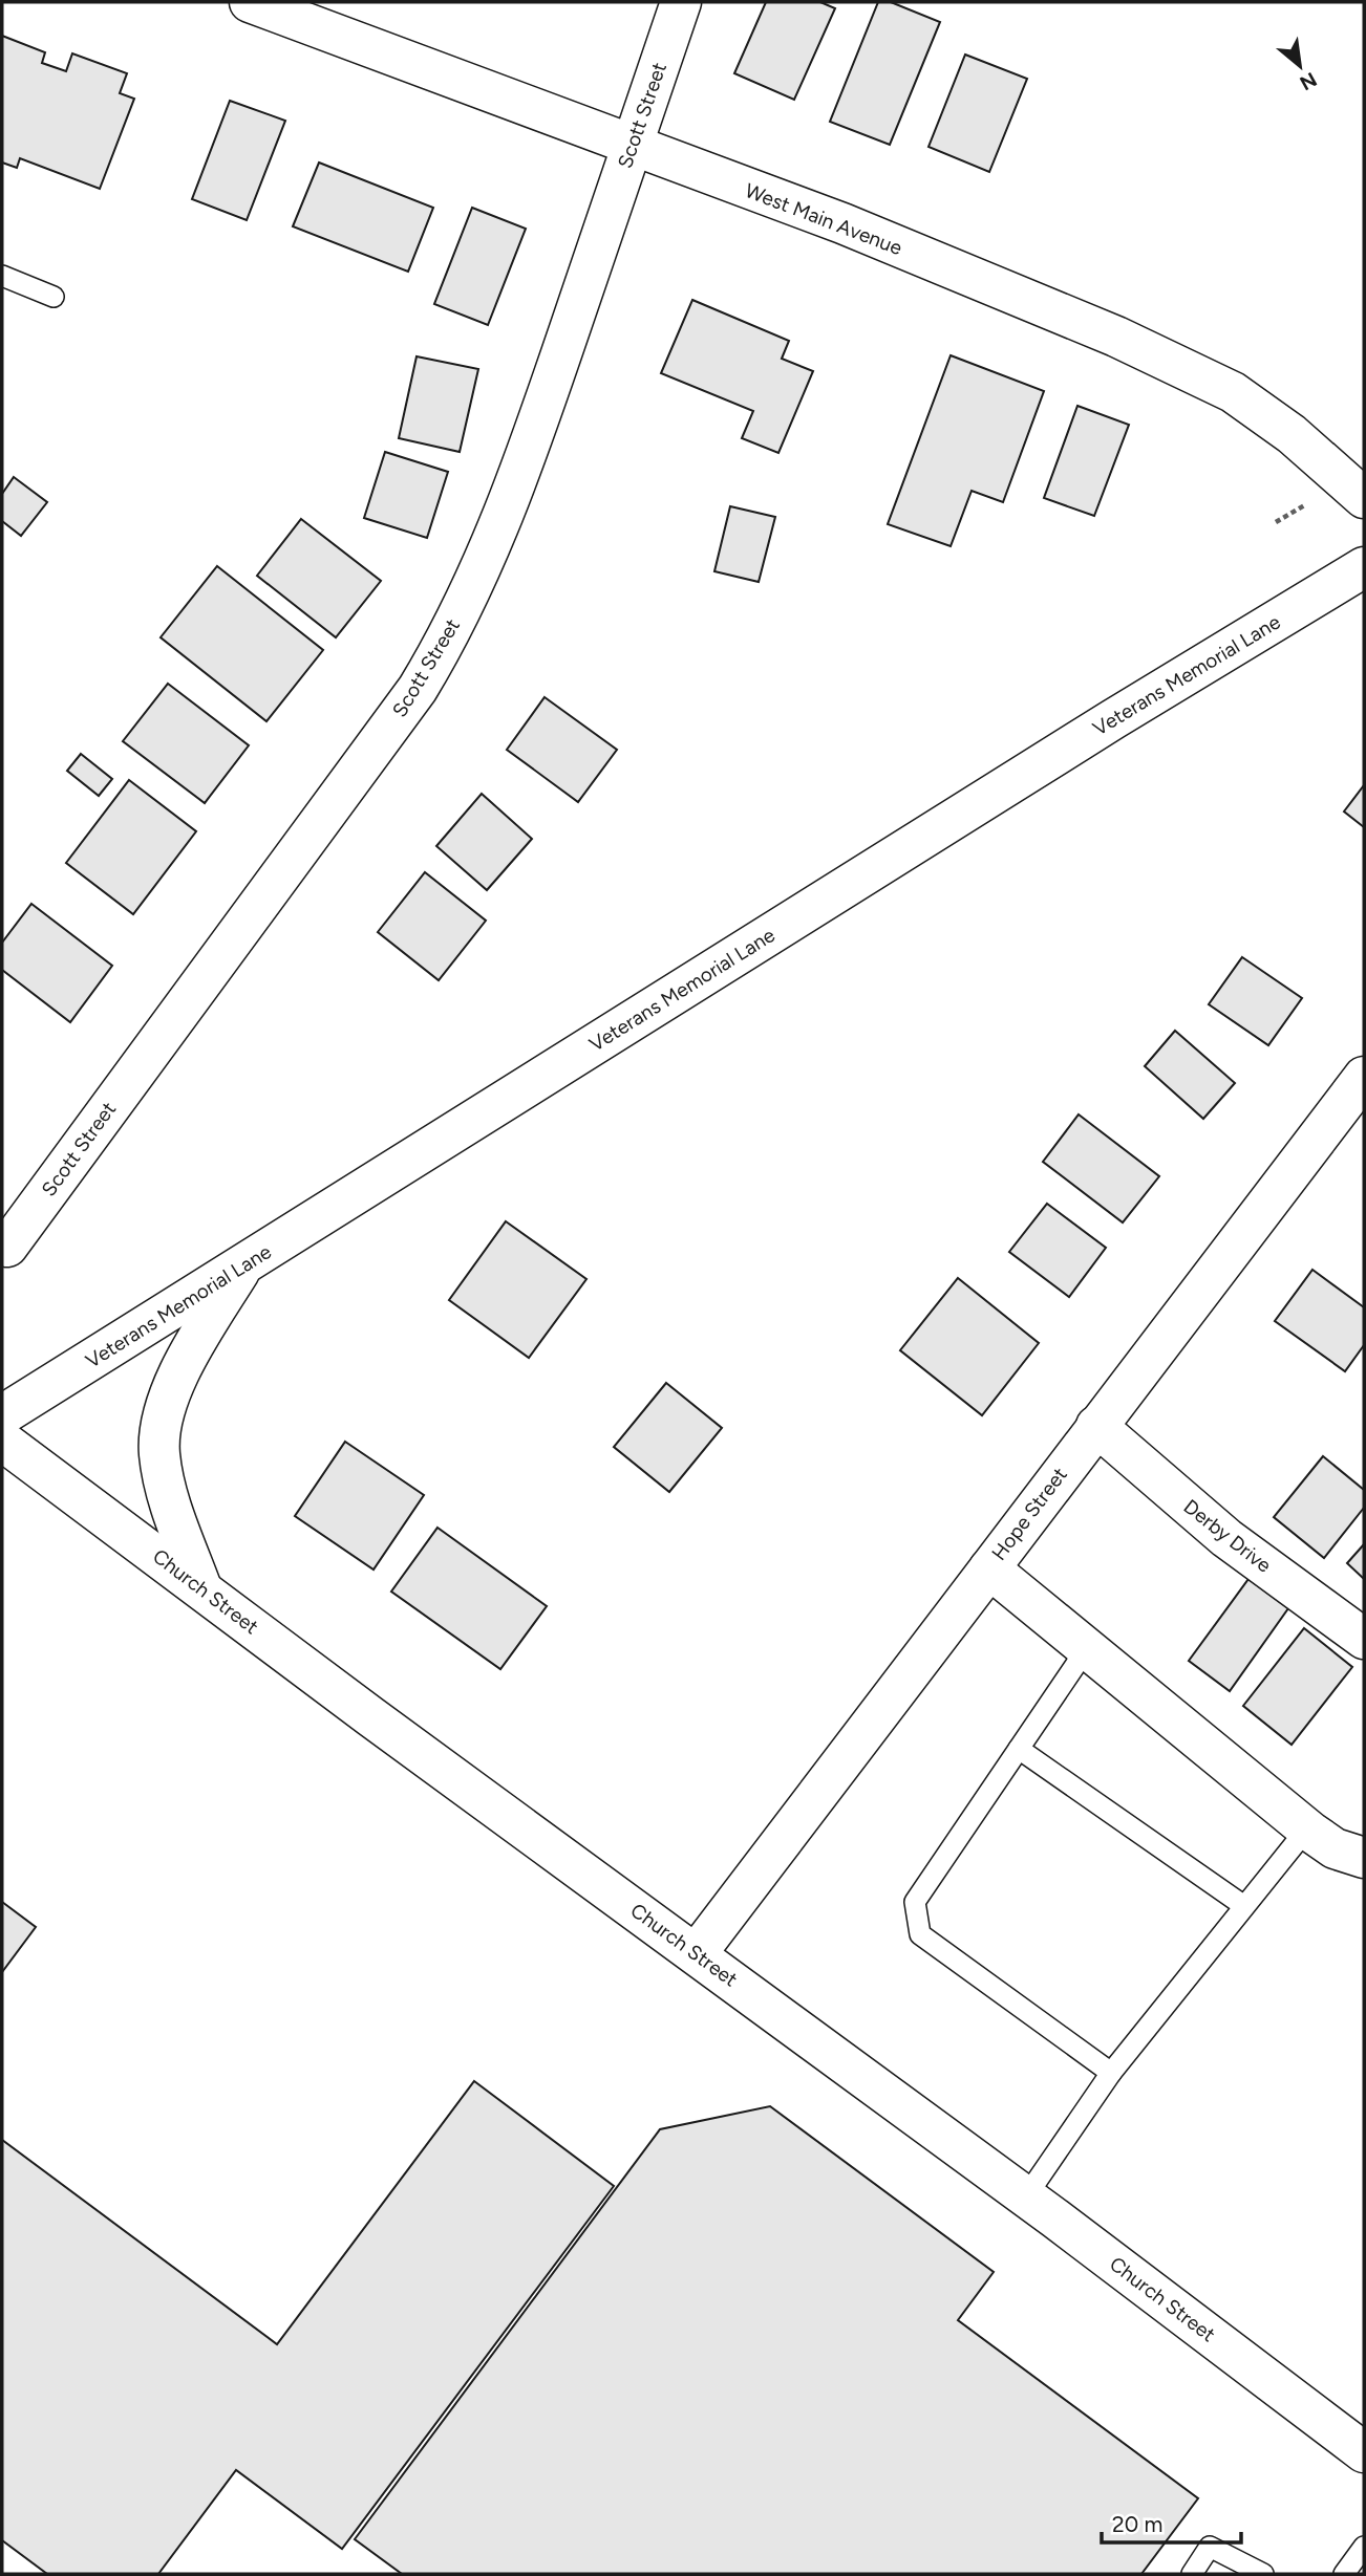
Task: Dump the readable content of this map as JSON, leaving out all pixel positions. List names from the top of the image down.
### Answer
{
  "streets": {
    "street": [
      "Scott Street",
      "West Main Avenue",
      "Veterans Memorial Lane",
      "Hope Street",
      "Derby Drive",
      "Church Street"
    ]
  },
  "crossings": [
    ["Scott Street", "West Main Avenue"],
    ["Hope Street", "Derby Drive"],
    ["Hope Street", "Church Street"]
  ],
  "scale_bar": "20 m",
  "north": "bottom right"
}
